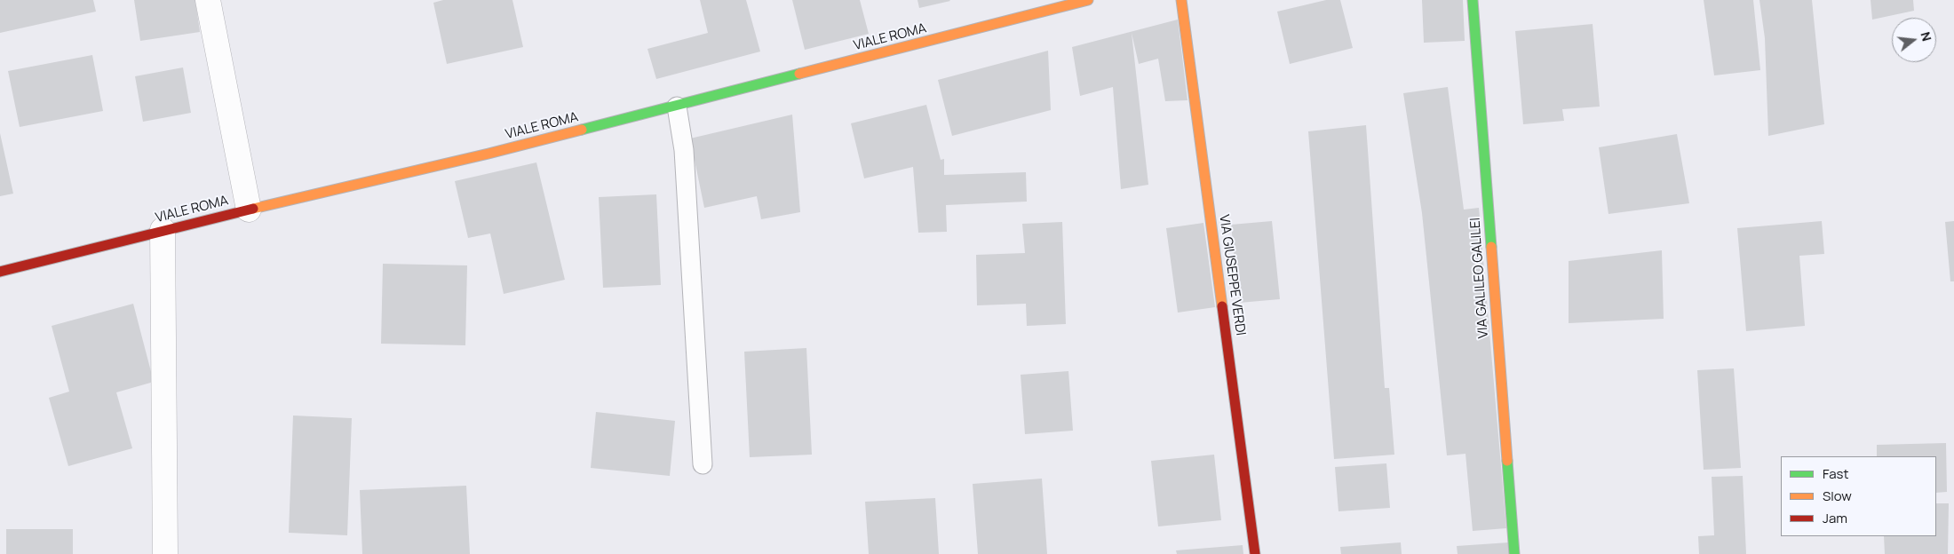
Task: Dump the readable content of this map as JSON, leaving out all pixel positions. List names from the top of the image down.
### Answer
{
  "streets": {
    "street": ["VIALE ROMA", "VIA GIUSEPPE VERDI", "VIA GALILEO GALILEI"]
  },
  "legend": ["Fast", "Slow", "Jam"],
  "north": "right"
}
